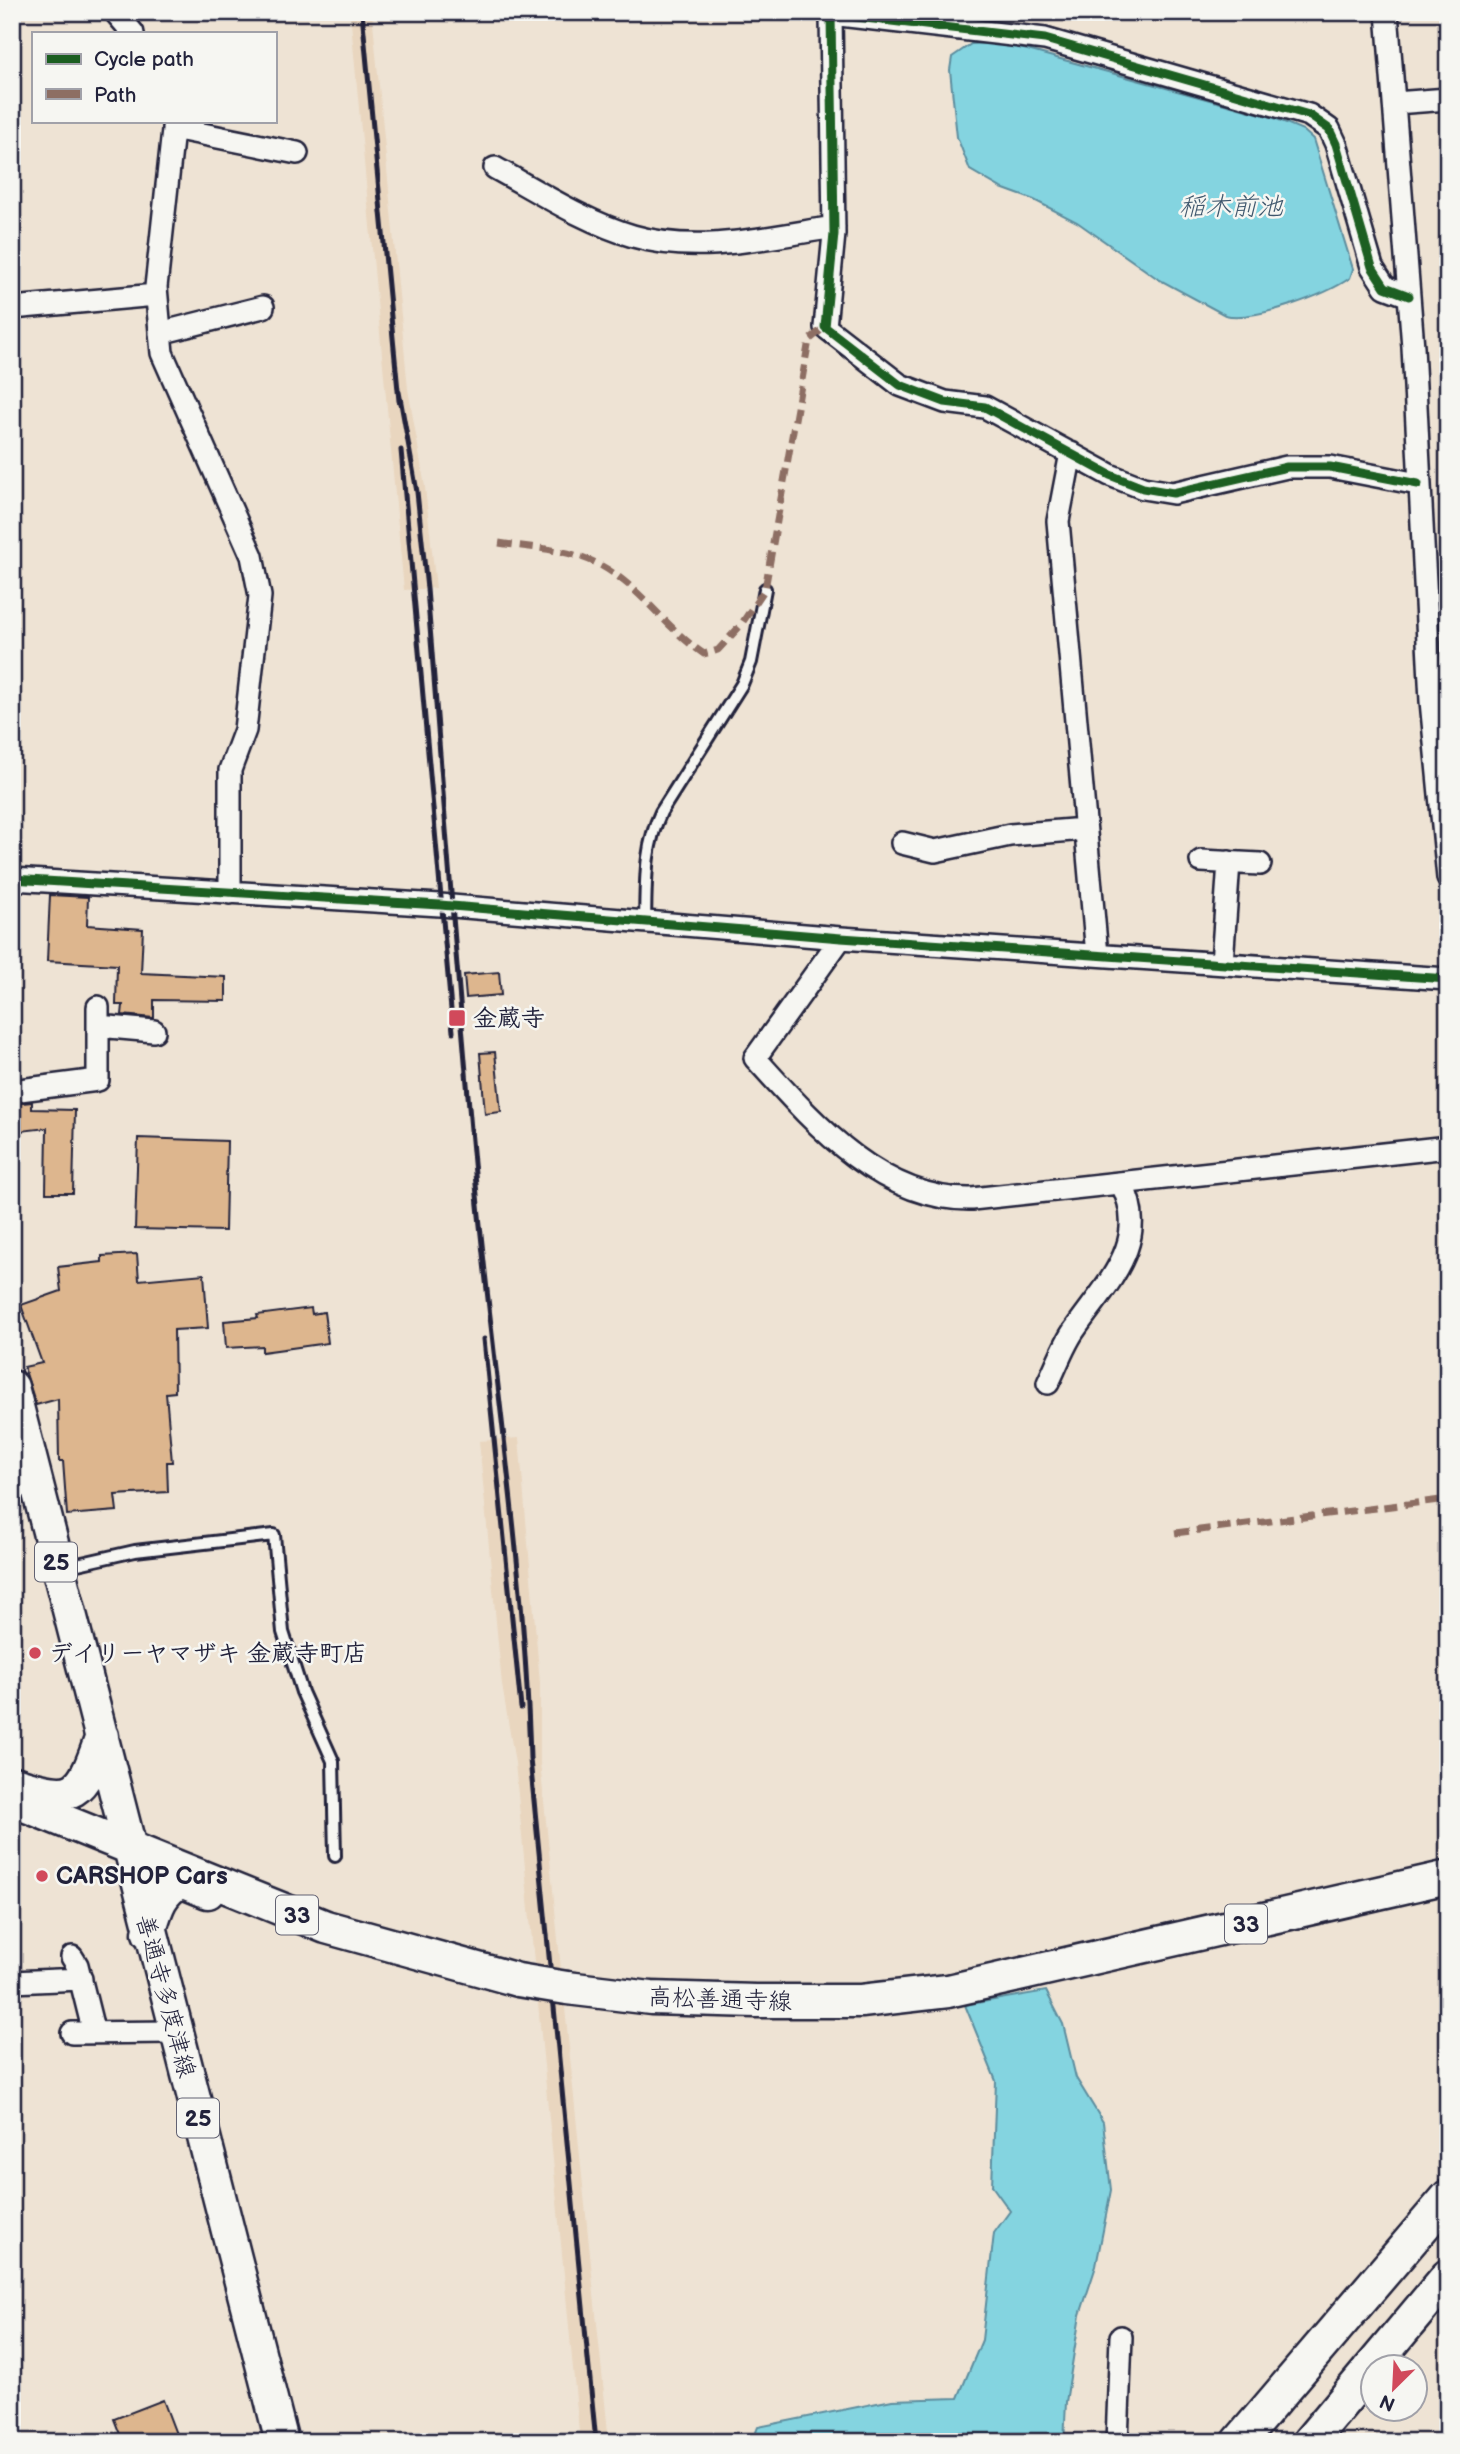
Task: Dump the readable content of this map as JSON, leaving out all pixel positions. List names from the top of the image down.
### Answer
{
  "streets": {
    "main road": [
      "25",
      "33",
      "善通寺多度津線",
      "高松善通寺線"
    ]
  },
  "crossings": [
    ["善通寺多度津線", "高松善通寺線"]
  ],
  "water": ["稲木前池"],
  "places": {
    "transit": ["金蔵寺"],
    "other": ["デイリーヤマザキ 金蔵寺町店", "CARSHOP Cars"]
  },
  "legend": ["Cycle path", "Path"],
  "north": "bottom left"
}
